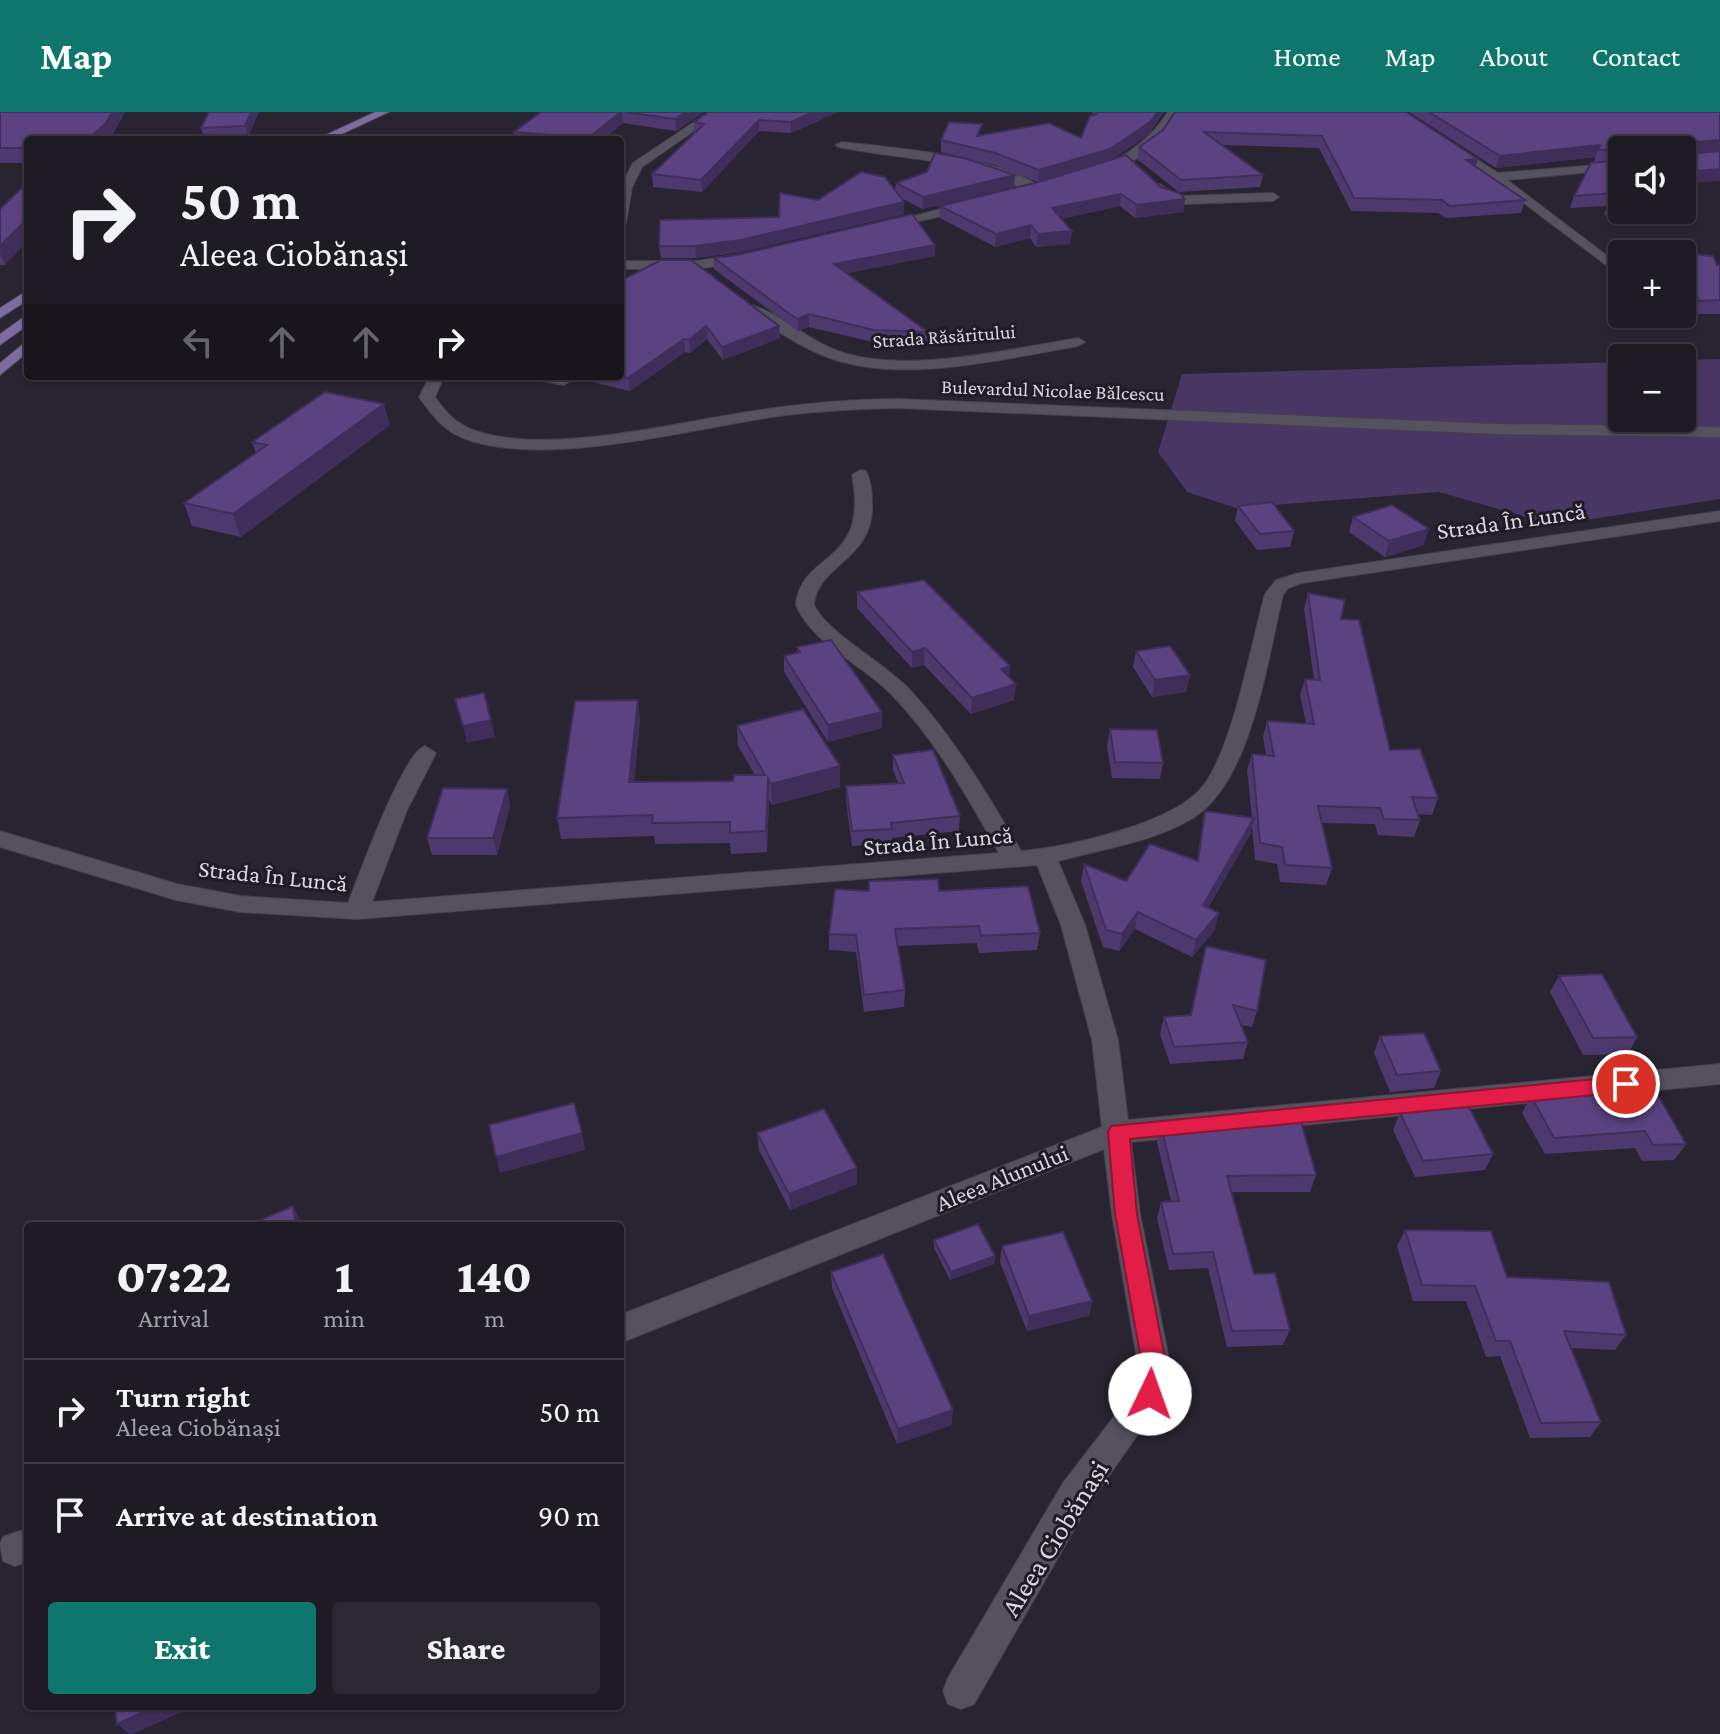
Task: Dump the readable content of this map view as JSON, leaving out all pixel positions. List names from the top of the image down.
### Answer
{
  "streets": {
    "street": [
      "Strada Răsăritului",
      "Bulevardul Nicolae Bălcescu",
      "Strada În Luncă",
      "Aleea Alunului",
      "Aleea Ciobănași"
    ]
  },
  "crossings": [
    ["Aleea Alunului", "Aleea Ciobănași"]
  ],
  "page": {
    "header": "Map",
    "nav": [
      "Home",
      "Map",
      "About",
      "Contact"
    ],
    "map_buttons": ["+", "−"],
    "turn": ["50 m", "Aleea Ciobănași"],
    "eta": [
      "07:22",
      "Arrival",
      "1",
      "min",
      "140",
      "m"
    ],
    "list": [
      {
        "name": "Turn right",
        "note": "Aleea Ciobănași",
        "value": "50 m"
      },
      {
        "name": "Arrive at destination",
        "value": "90 m"
      }
    ],
    "buttons": ["Exit", "Share"]
  }
}
